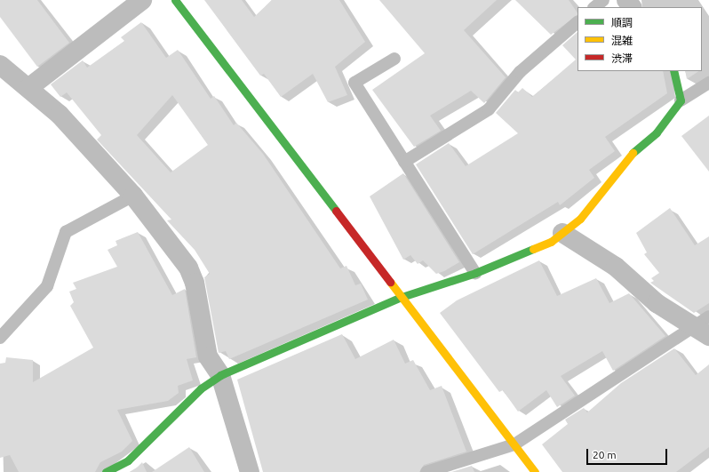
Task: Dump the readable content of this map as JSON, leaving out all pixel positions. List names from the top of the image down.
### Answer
{
  "legend": ["順調", "混雑", "渋滞"],
  "scale_bar": "20 m"
}
